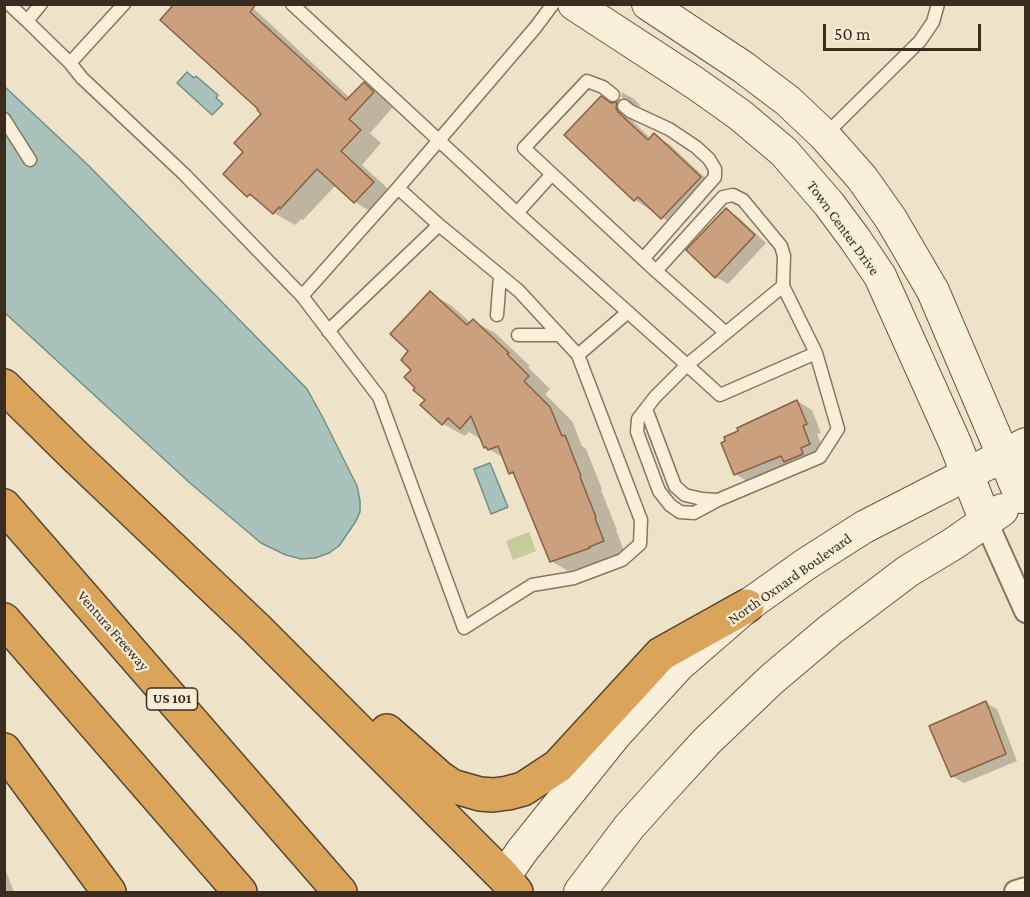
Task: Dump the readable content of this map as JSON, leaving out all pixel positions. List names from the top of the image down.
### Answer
{
  "streets": {
    "highway": ["Ventura Freeway", "US 101"],
    "main road": ["Town Center Drive", "North Oxnard Boulevard"]
  },
  "crossings": [
    ["Town Center Drive", "North Oxnard Boulevard"]
  ],
  "scale_bar": "50 m"
}
